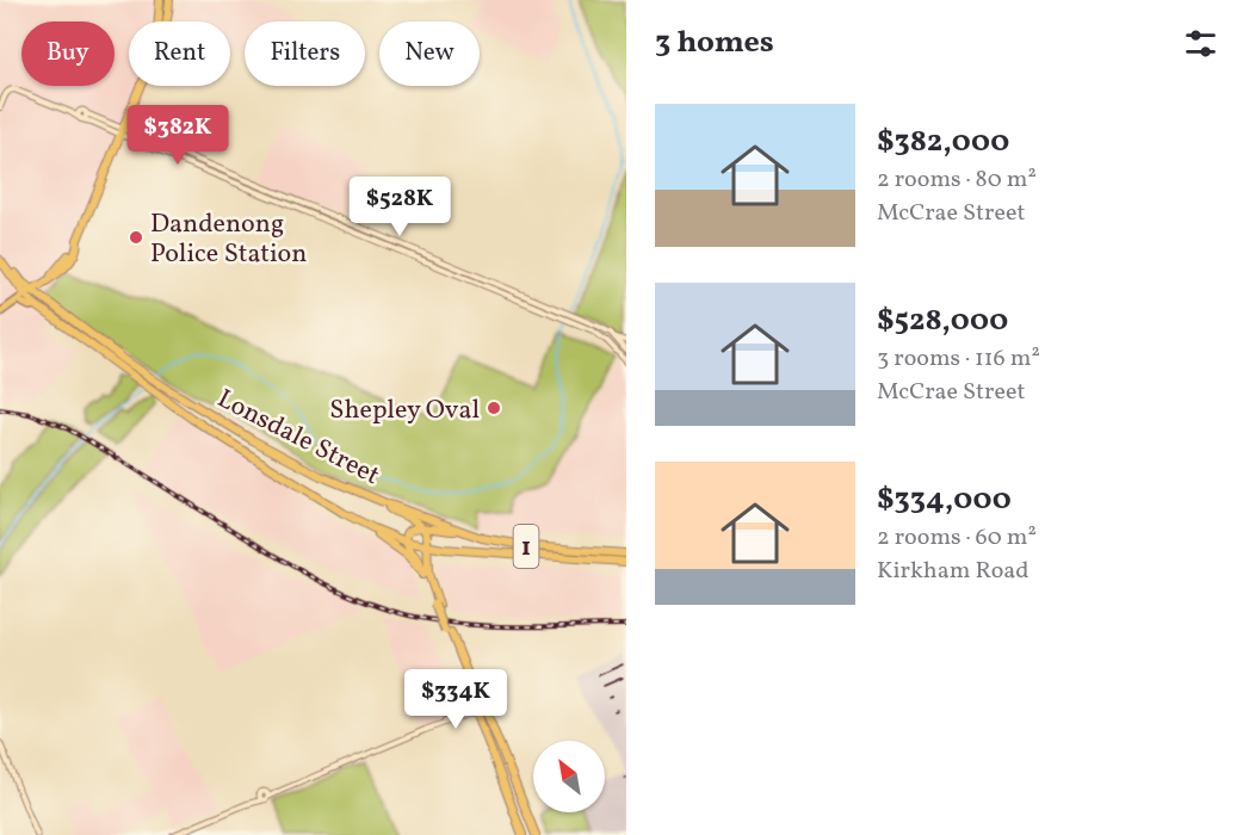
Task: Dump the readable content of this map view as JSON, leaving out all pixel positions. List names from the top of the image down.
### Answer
{
  "streets": {
    "highway": ["Lonsdale Street", "1"]
  },
  "places": ["Dandenong Police Station", "Shepley Oval"],
  "north": "top left",
  "page": {
    "heading": "3 homes",
    "chip": [
      "Buy",
      "Rent",
      "Filters",
      "New"
    ],
    "list": [
      {
        "name": "$382,000",
        "note": "2 rooms · 80 m² · McCrae Street"
      },
      {
        "name": "$528,000",
        "note": "3 rooms · 116 m² · McCrae Street"
      },
      {
        "name": "$334,000",
        "note": "2 rooms · 60 m² · Kirkham Road"
      }
    ],
    "price": ["$382K", "$528K", "$334K"]
  }
}
